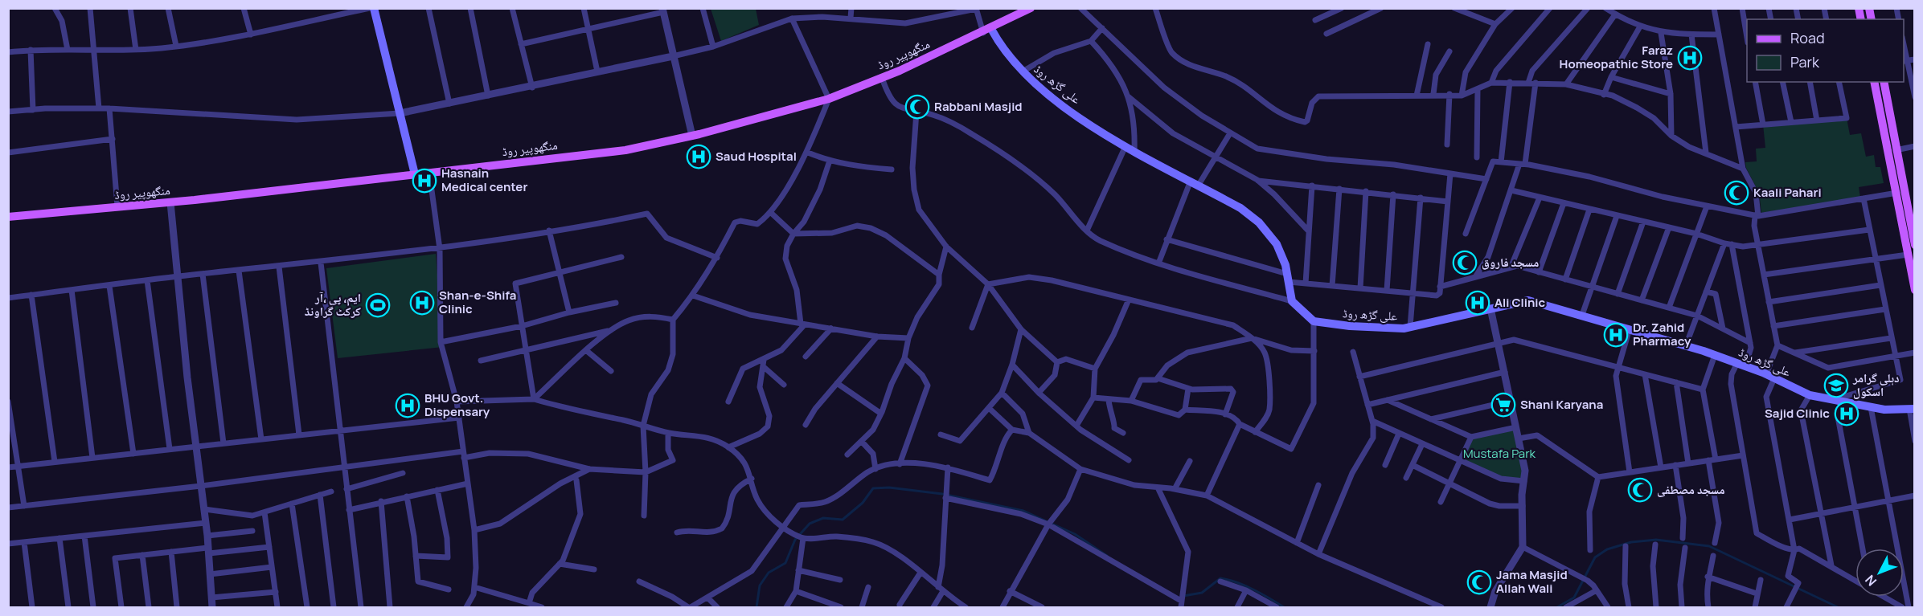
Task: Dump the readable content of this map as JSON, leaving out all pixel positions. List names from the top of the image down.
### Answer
{
  "streets": {
    "main road": ["منگھوپیر روڈ", "علی گڑھ روڈ"]
  },
  "crossings": [
    ["منگھوپیر روڈ", "علی گڑھ روڈ"]
  ],
  "parks": ["Mustafa Park"],
  "places": {
    "hospital": [
      "Faraz Homeopathic Store",
      "Saud Hospital",
      "Hasnain Medical center",
      "Shan-e-Shifa Clinic",
      "Ali Clinic",
      "Dr. Zahid Pharmacy",
      "BHU Govt. Dispensary",
      "Sajid Clinic"
    ],
    "mosque": [
      "Rabbani Masjid",
      "Kaali Pahari",
      "مسجد فاروق",
      "مسجد مصطفی",
      "Jama Masjid Allah Wali"
    ],
    "sports": ["ایم، پی ،آر کرکٹ گراونڈ"],
    "school or university": ["دہلی گرامر اسکول"],
    "supermarket": ["Shani Karyana"]
  },
  "legend": ["Road", "Park"],
  "north": "bottom left"
}
